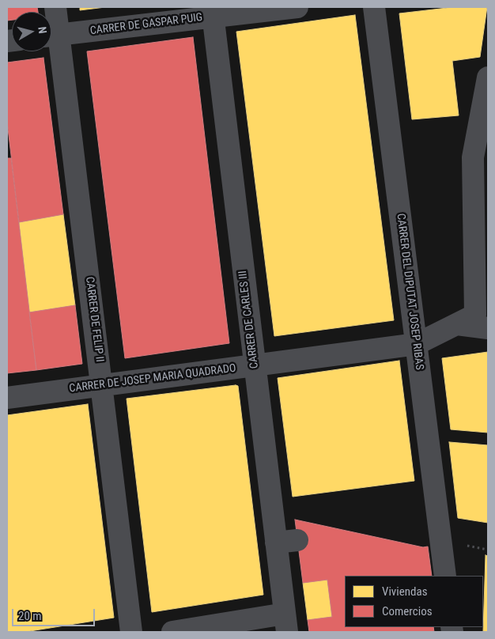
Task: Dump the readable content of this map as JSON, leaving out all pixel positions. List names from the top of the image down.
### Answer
{
  "streets": {
    "street": [
      "CARRER DE GASPAR PUIG",
      "CARRER DEL DIPUTAT JOSEP RIBAS",
      "CARRER DE FELIP II",
      "CARRER DE CARLES III",
      "CARRER DE JOSEP MARIA QUADRADO"
    ]
  },
  "crossings": [
    ["CARRER DE GASPAR PUIG", "CARRER DE FELIP II"],
    ["CARRER DE GASPAR PUIG", "CARRER DE CARLES III"],
    ["CARRER DEL DIPUTAT JOSEP RIBAS", "CARRER DE JOSEP MARIA QUADRADO"],
    ["CARRER DE FELIP II", "CARRER DE JOSEP MARIA QUADRADO"],
    ["CARRER DE CARLES III", "CARRER DE JOSEP MARIA QUADRADO"]
  ],
  "legend": ["Viviendas", "Comercios"],
  "scale_bar": "20 m",
  "north": "right"
}
